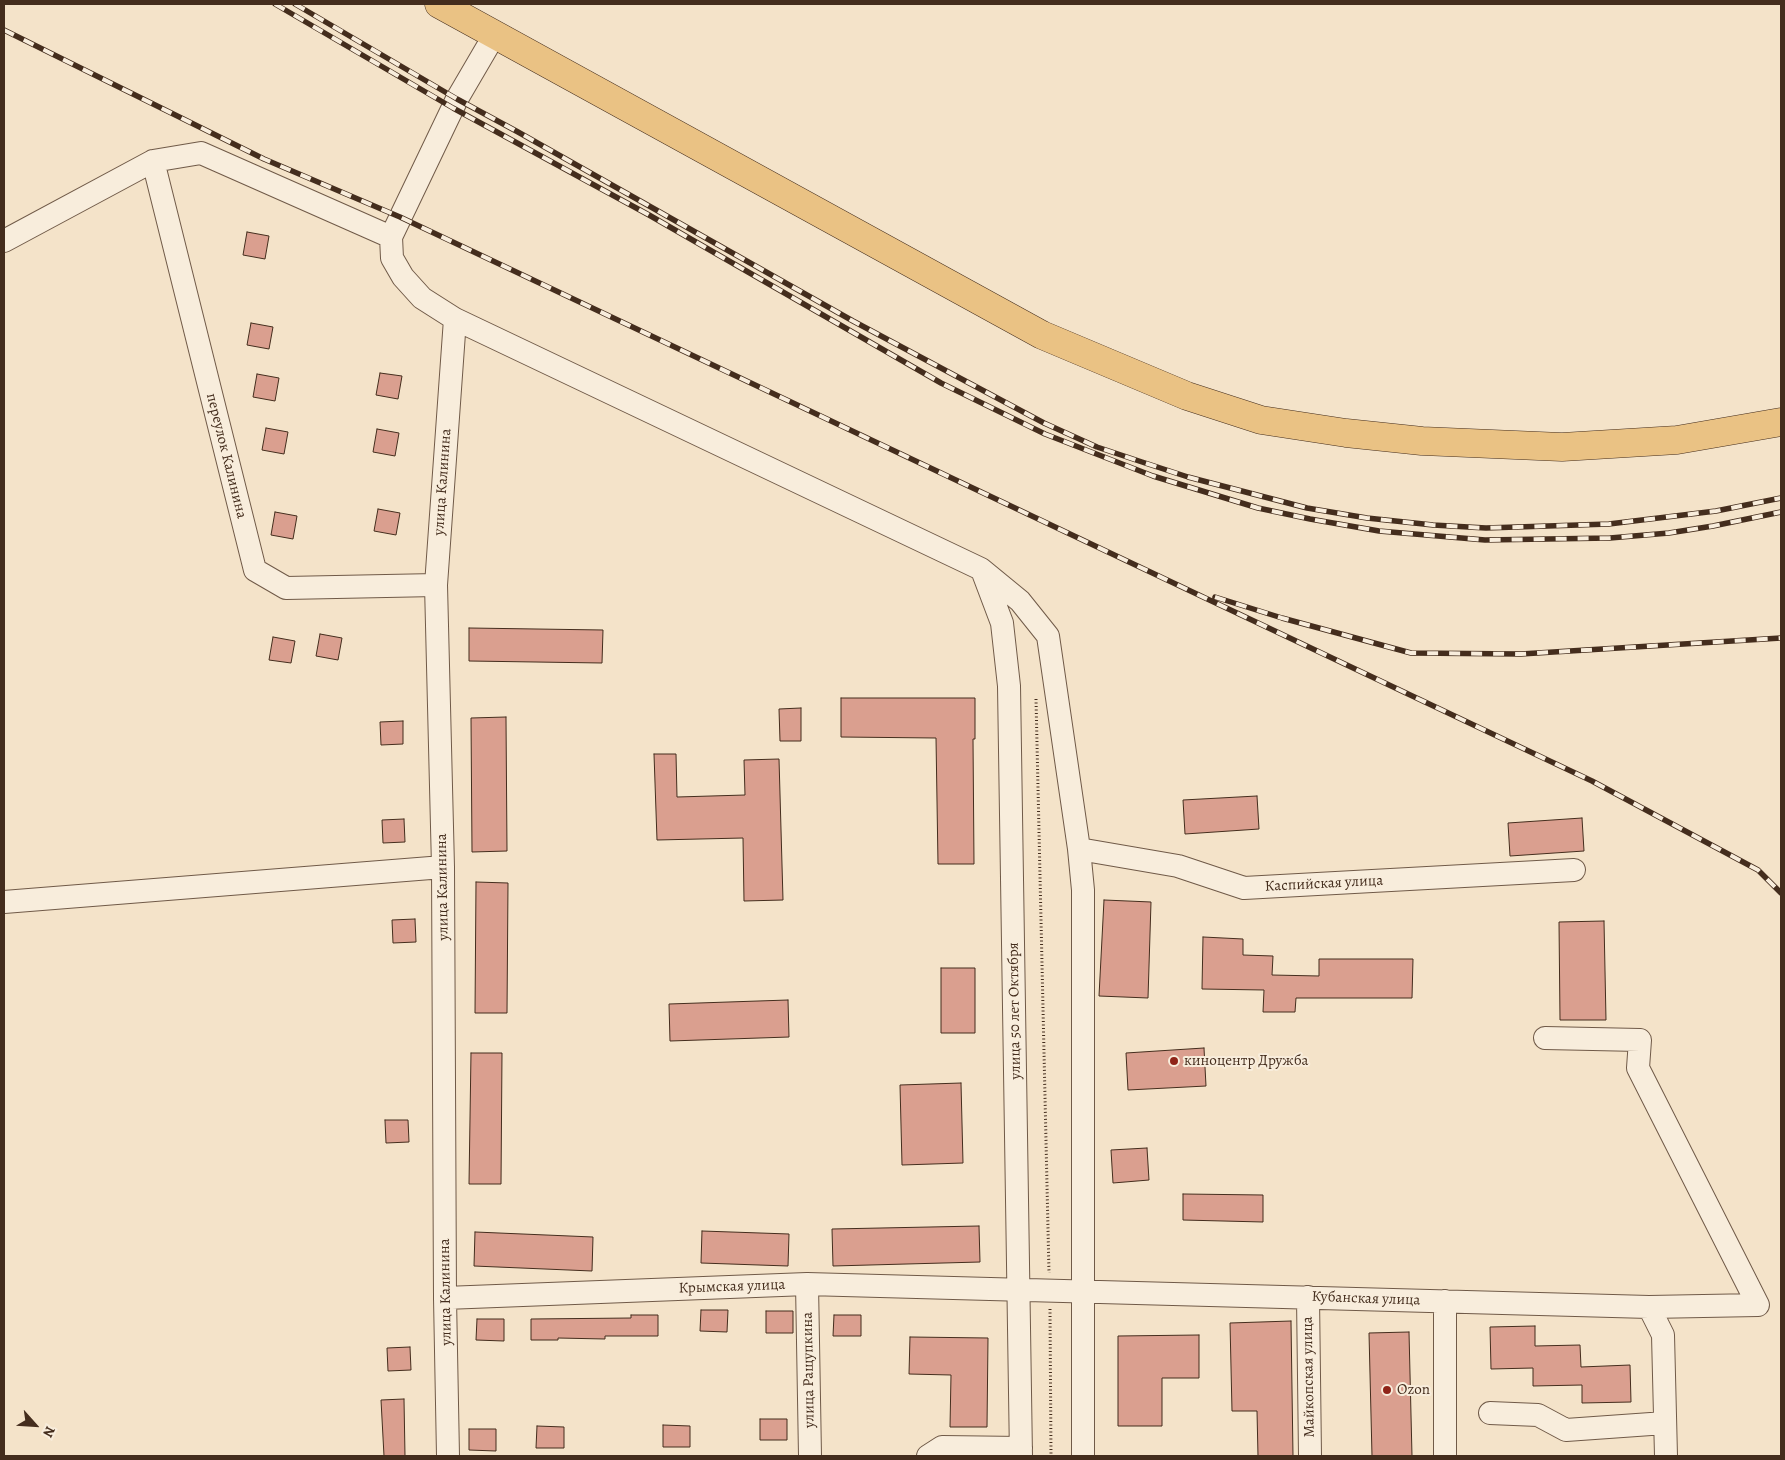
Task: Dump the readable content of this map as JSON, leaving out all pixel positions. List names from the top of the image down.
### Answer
{
  "streets": {
    "street": [
      "переулок Калинина",
      "улица Калинина",
      "Каспийская улица",
      "улица 50 лет Октября",
      "Крымская улица",
      "Кубанская улица",
      "улица Ращупкина",
      "Майкопская улица"
    ]
  },
  "crossings": [
    ["переулок Калинина", "улица Калинина"],
    ["улица Калинина", "Крымская улица"],
    ["улица 50 лет Октября", "Крымская улица"],
    ["Крымская улица", "Кубанская улица"],
    ["Крымская улица", "улица Ращупкина"],
    ["Кубанская улица", "Майкопская улица"]
  ],
  "places": ["киноцентр Дружба", "Ozon"],
  "north": "bottom right"
}
